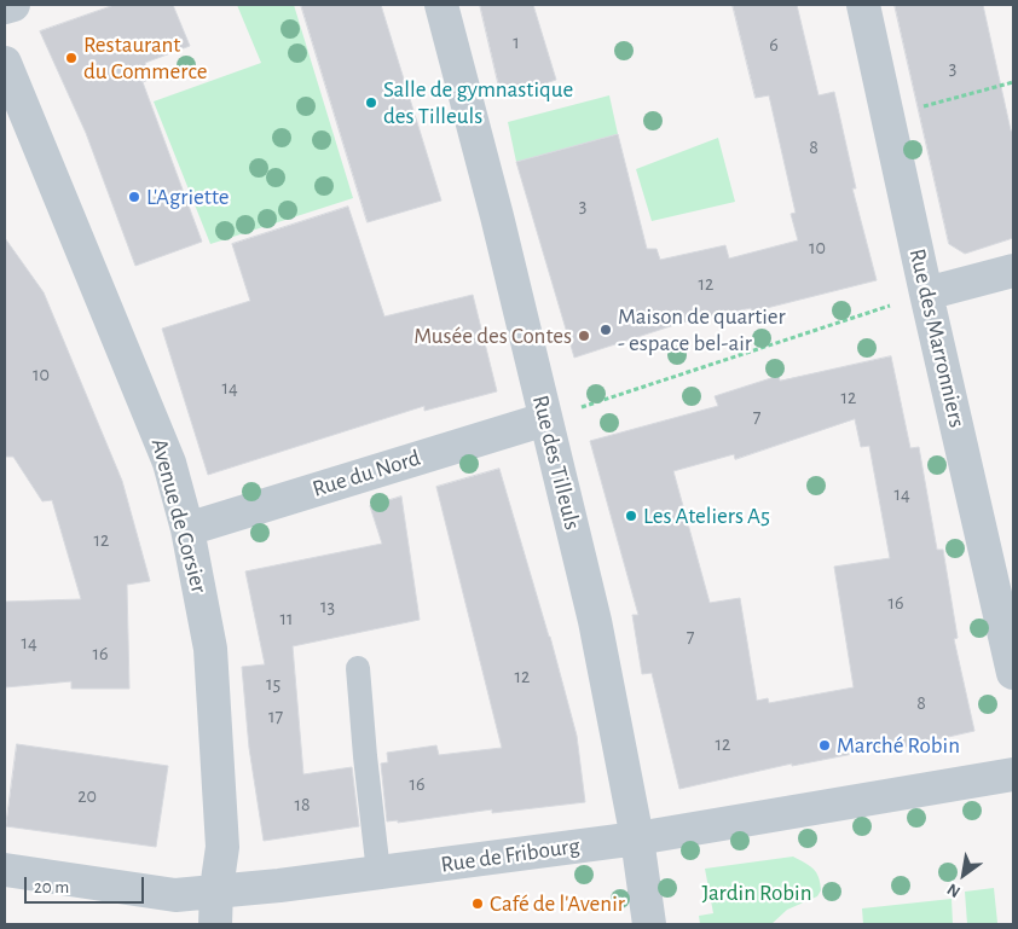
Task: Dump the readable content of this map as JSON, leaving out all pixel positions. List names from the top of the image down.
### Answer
{
  "streets": {
    "street": [
      "Rue des Marronniers",
      "Rue des Tilleuls",
      "Rue du Nord",
      "Avenue de Corsier",
      "Rue de Fribourg"
    ]
  },
  "crossings": [
    ["Rue des Tilleuls", "Rue du Nord"],
    ["Rue des Tilleuls", "Rue de Fribourg"],
    ["Rue du Nord", "Avenue de Corsier"],
    ["Avenue de Corsier", "Rue de Fribourg"]
  ],
  "parks": ["Jardin Robin"],
  "places": [
    "Restaurant du Commerce",
    "Salle de gymnastique des Tilleuls",
    "L'Agriette",
    "Maison de quartier - espace bel-air",
    "Musée des Contes",
    "Les Ateliers A5",
    "Marché Robin",
    "Café de l'Avenir"
  ],
  "house_numbers": [
    "1",
    "6",
    "3",
    "8",
    "3",
    "10",
    "12",
    "10",
    "14",
    "12",
    "7",
    "14",
    "12",
    "16",
    "13",
    "11",
    "7",
    "14",
    "16",
    "12",
    "15",
    "8",
    "17",
    "12",
    "16",
    "20",
    "18"
  ],
  "scale_bar": "20 m",
  "north": "bottom left"
}
